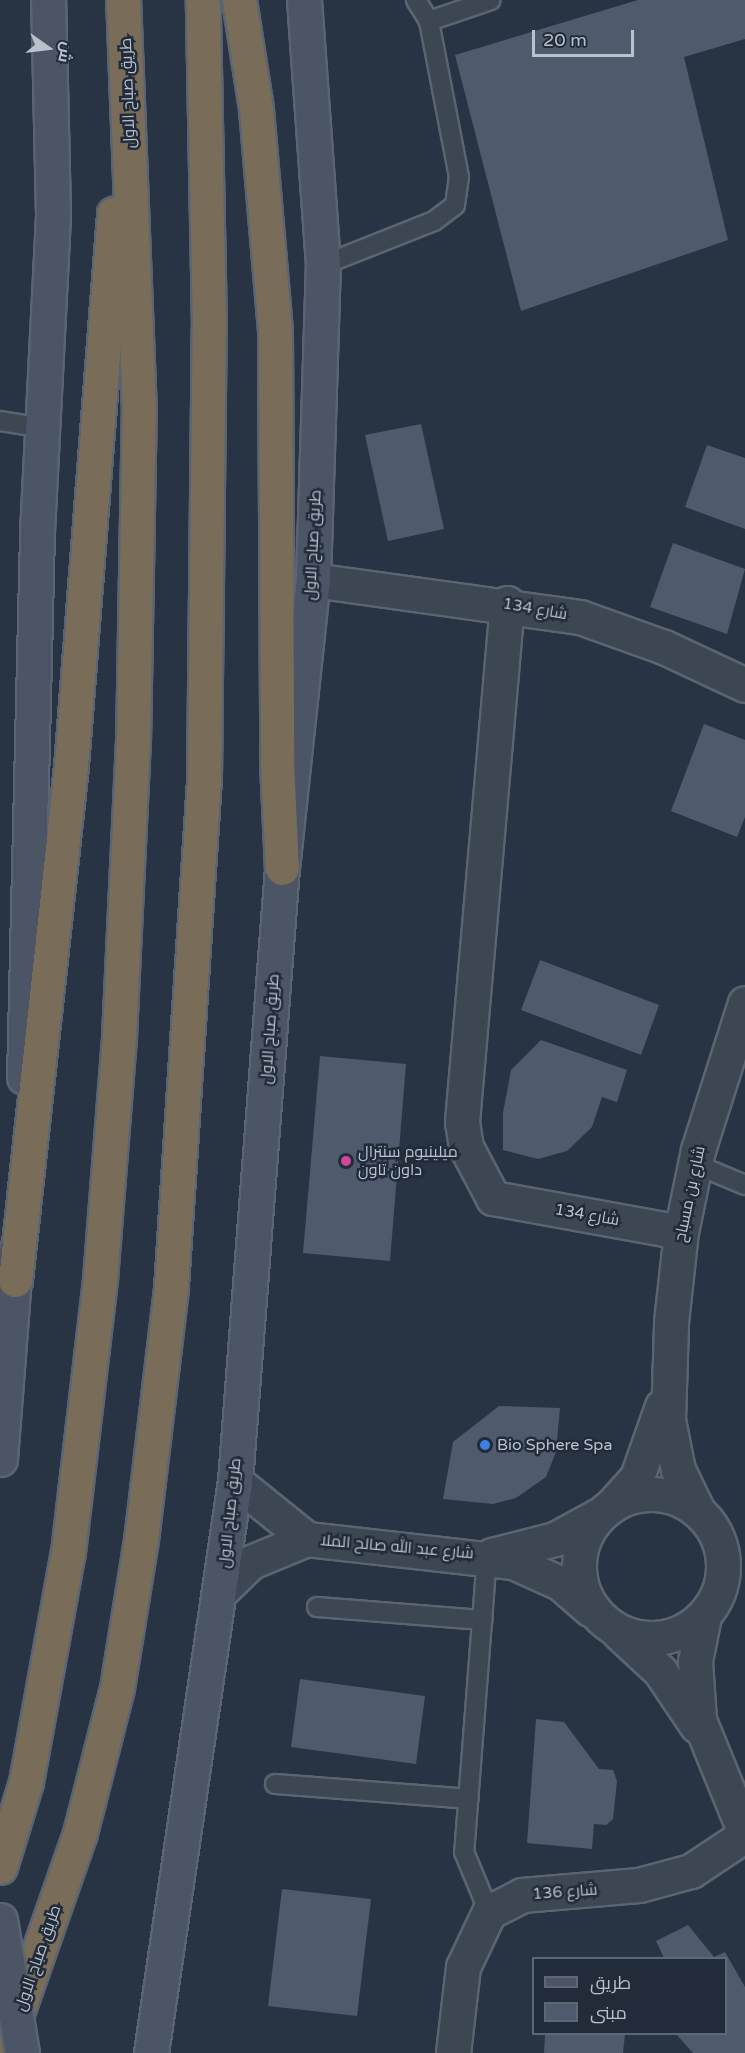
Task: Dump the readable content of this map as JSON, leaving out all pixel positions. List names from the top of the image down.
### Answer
{
  "streets": {
    "highway": ["طريق صباح الاول"],
    "street": [
      "شارع 134",
      "شارع بن مسباح",
      "شارع عبد الله صالح الملا",
      "شارع 136"
    ]
  },
  "crossings": [
    ["طريق صباح الاول", "شارع 134"],
    ["طريق صباح الاول", "شارع عبد الله صالح الملا"],
    ["شارع 134", "شارع بن مسباح"],
    ["شارع بن مسباح", "شارع عبد الله صالح الملا"]
  ],
  "places": ["ميلينيوم سنترال داون تاون", "Bio Sphere Spa"],
  "legend": ["طريق", "مبنى"],
  "scale_bar": "20 m",
  "north": "right"
}
